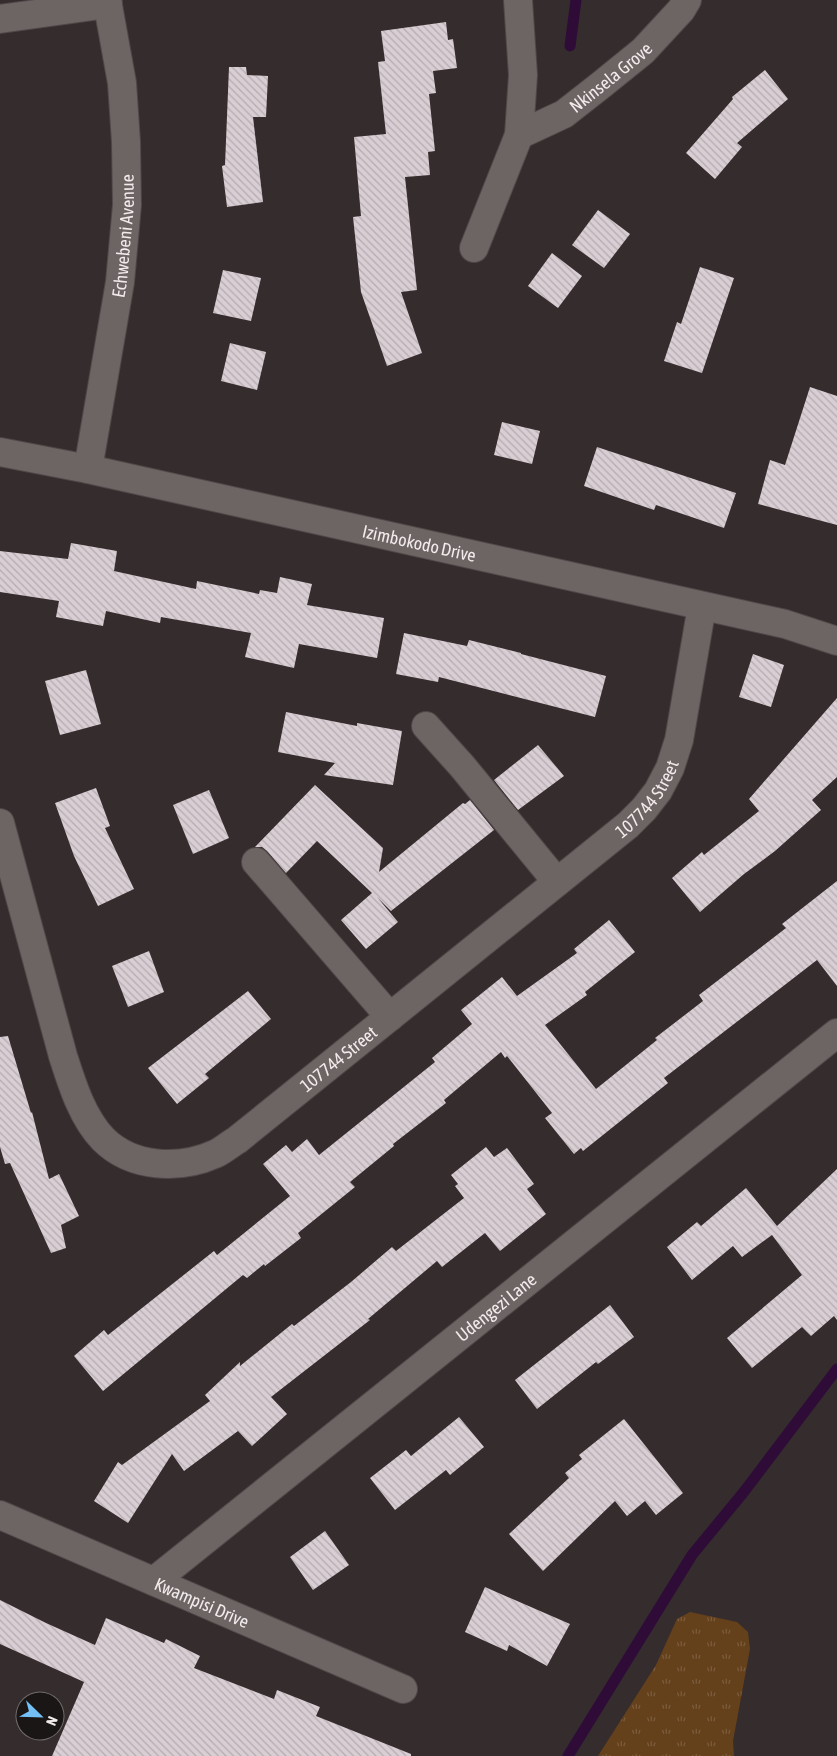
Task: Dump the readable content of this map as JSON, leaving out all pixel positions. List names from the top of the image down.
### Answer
{
  "streets": {
    "street": [
      "Nkinsela Grove",
      "Echwebeni Avenue",
      "Izimbokodo Drive",
      "107744 Street",
      "Udengezi Lane",
      "Kwampisi Drive"
    ]
  },
  "crossings": [
    ["Echwebeni Avenue", "Izimbokodo Drive"],
    ["Izimbokodo Drive", "107744 Street"],
    ["Udengezi Lane", "Kwampisi Drive"]
  ],
  "north": "bottom right"
}
